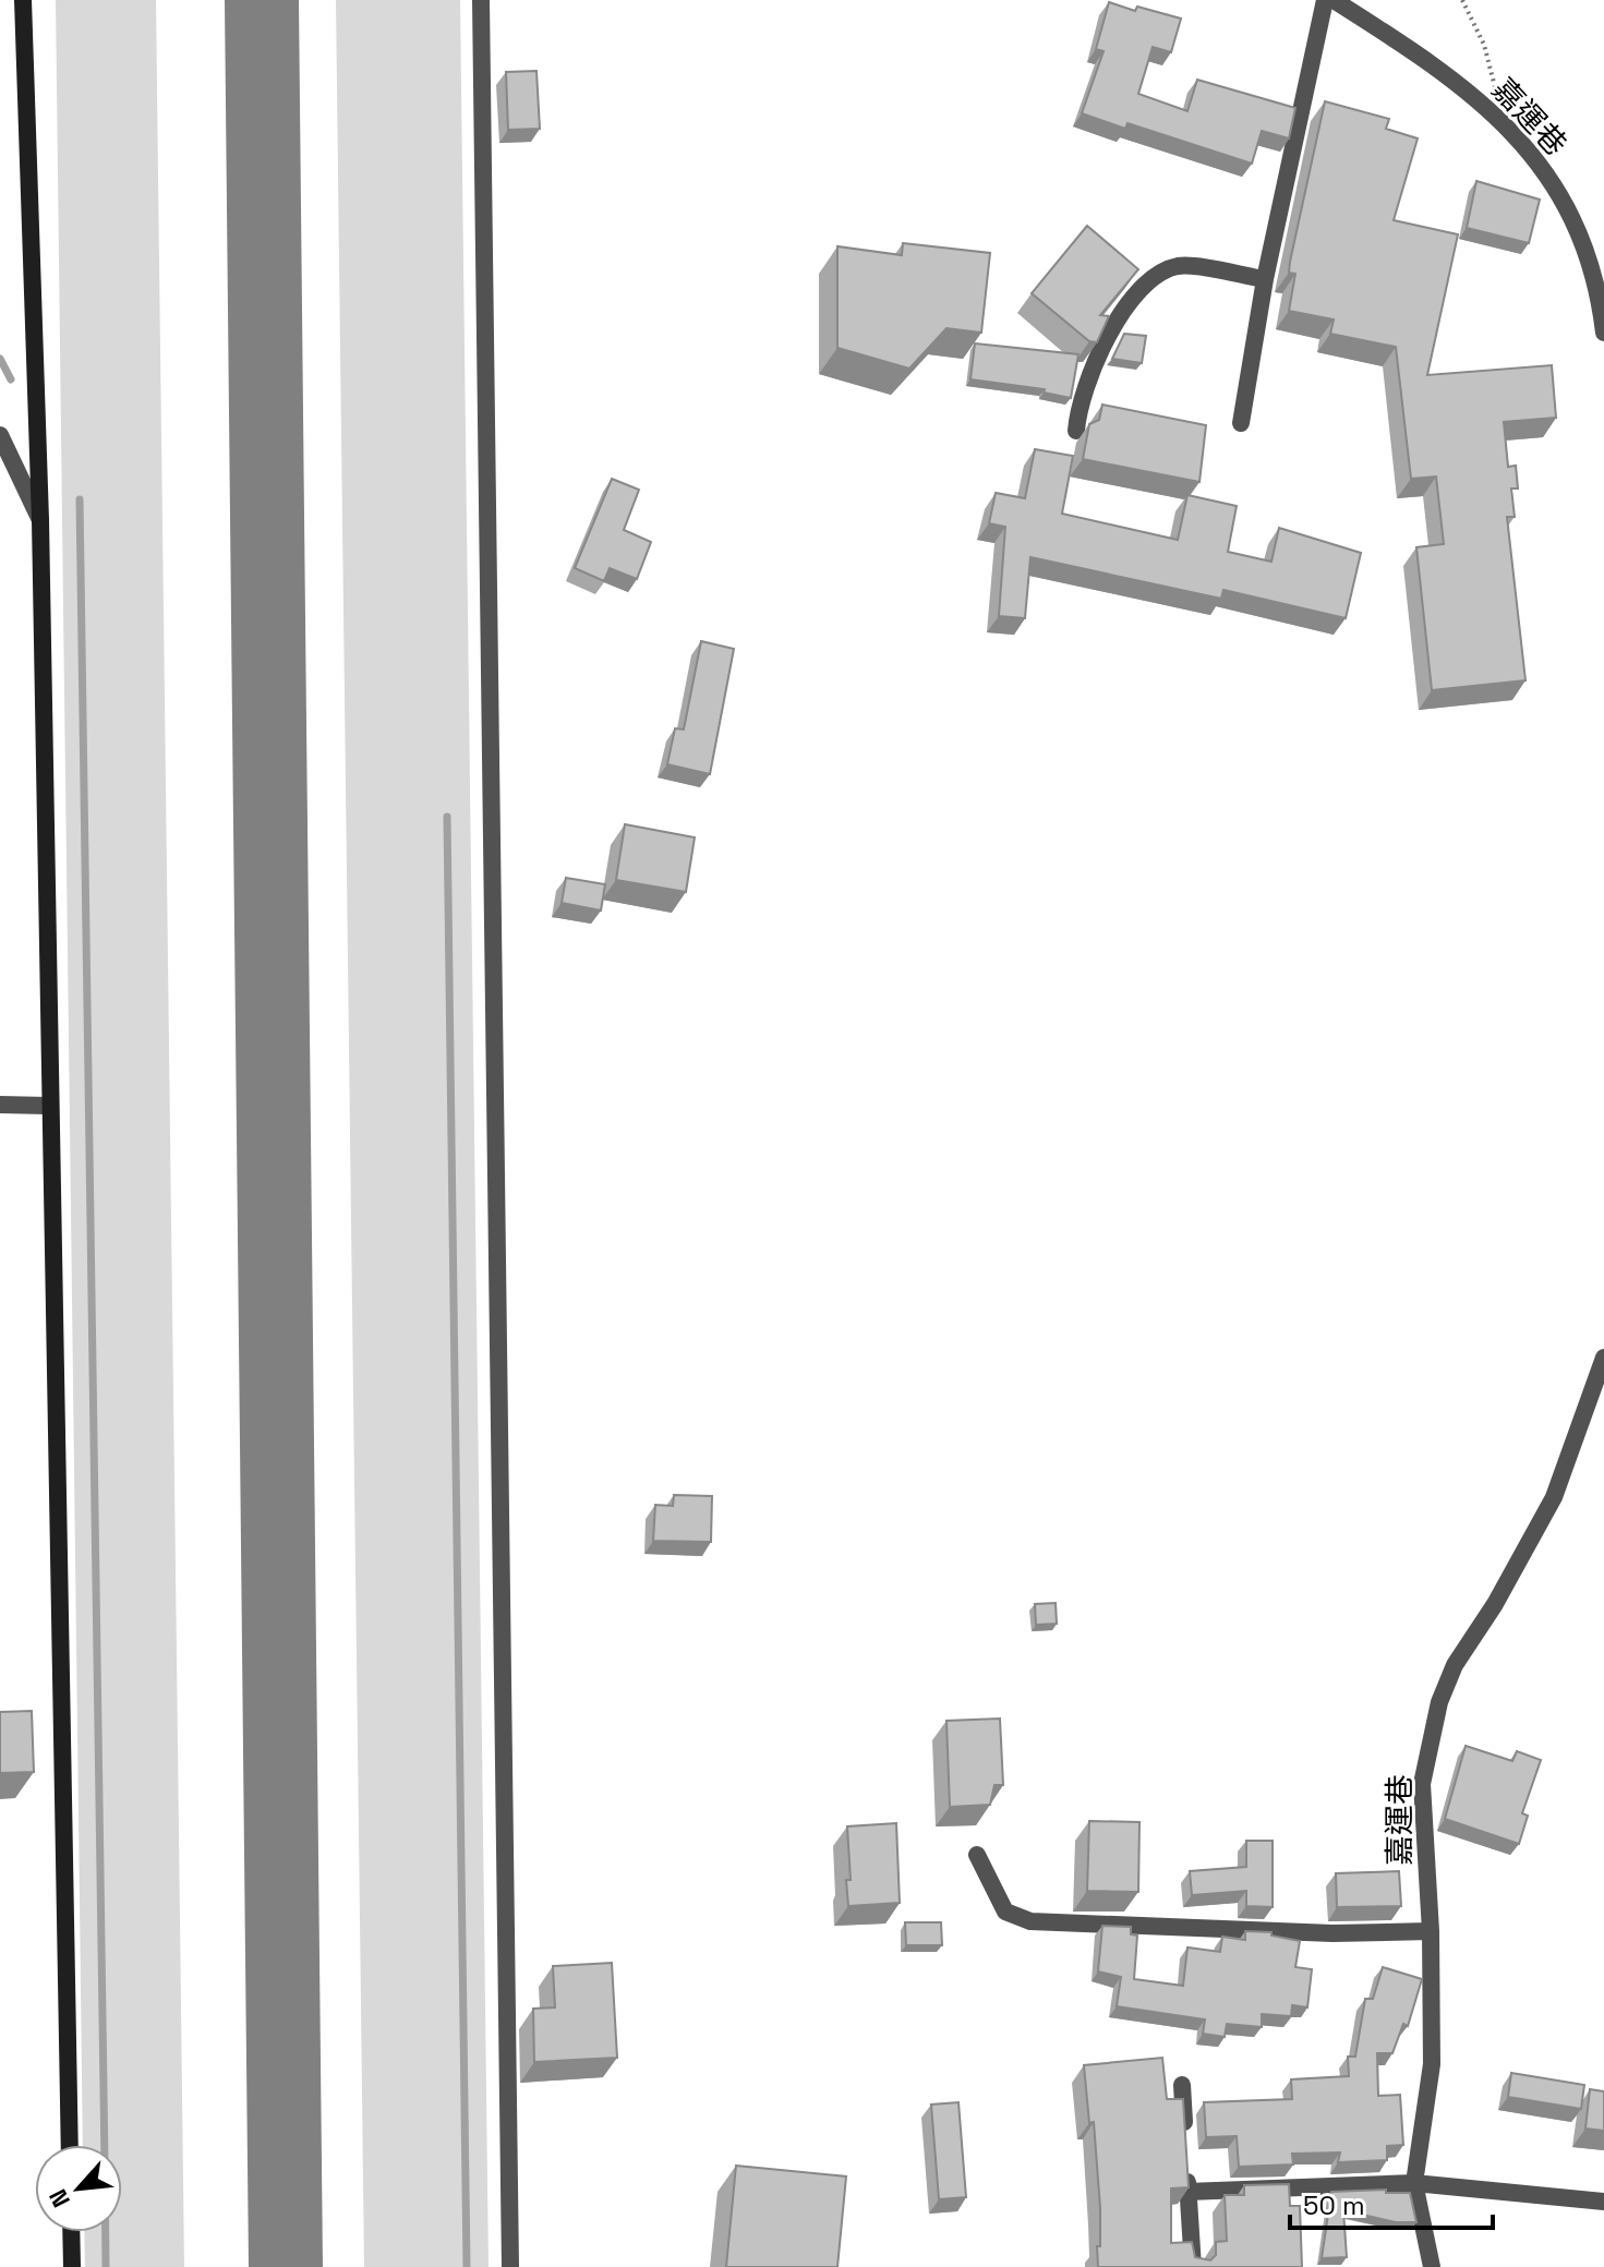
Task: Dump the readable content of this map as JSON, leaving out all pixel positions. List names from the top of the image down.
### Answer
{
  "streets": {
    "street": ["嘉運巷"]
  },
  "scale_bar": "50 m",
  "north": "bottom left"
}
